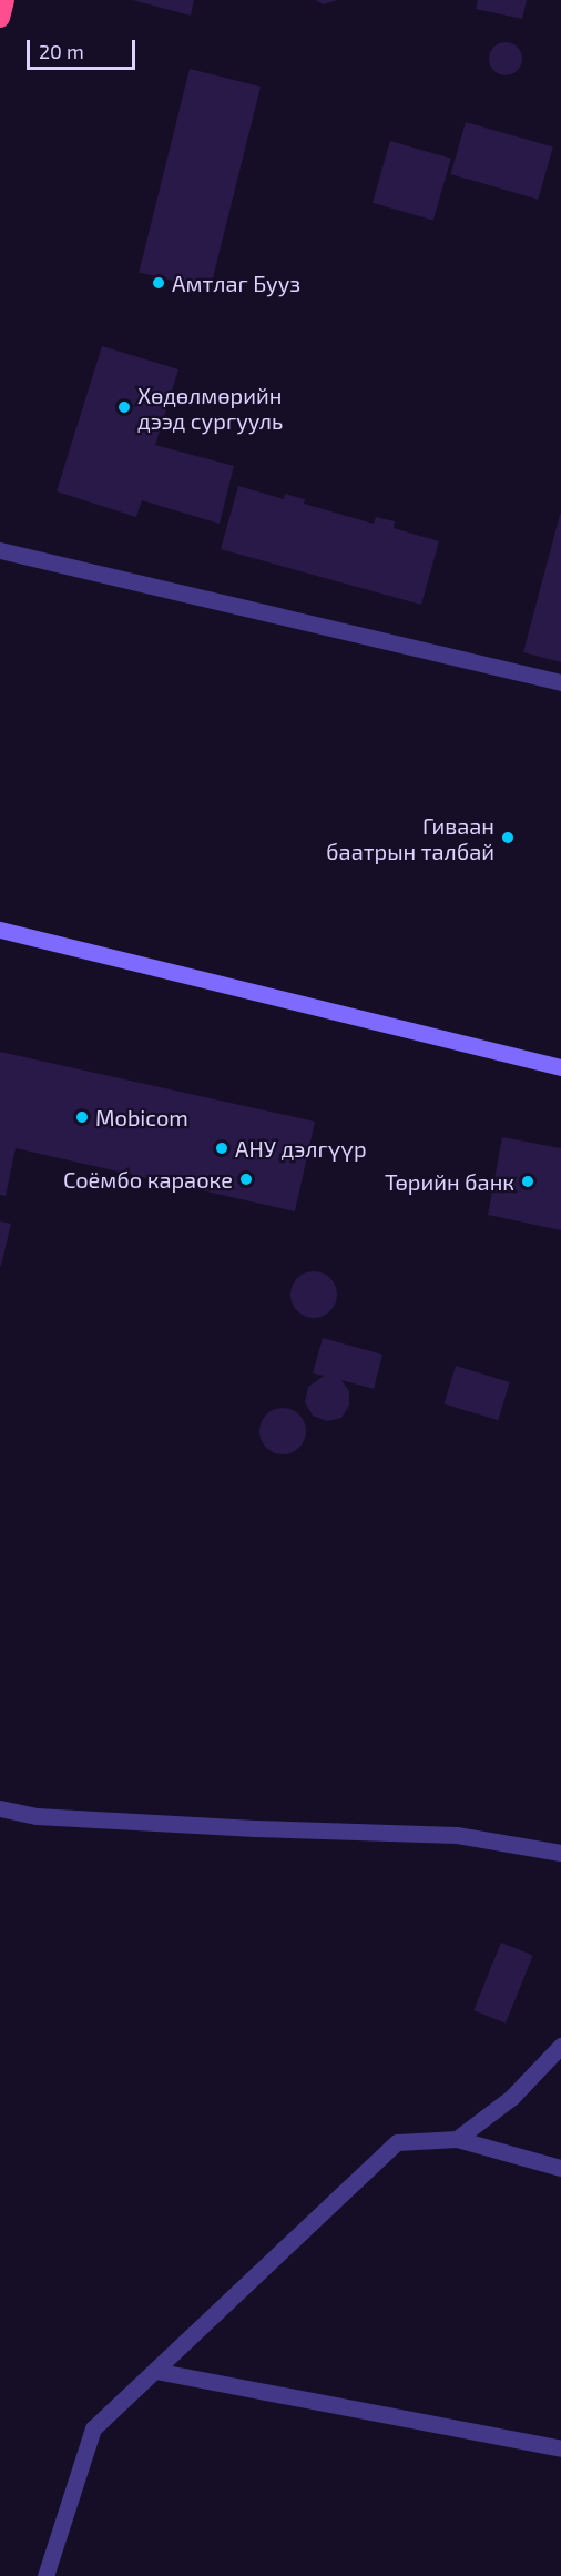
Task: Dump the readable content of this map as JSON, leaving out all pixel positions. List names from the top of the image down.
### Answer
{
  "places": [
    "Амтлаг Бууз",
    "Хөдөлмөрийн дээд сургууль",
    "Гиваан баатрын талбай",
    "Mobicom",
    "АНУ дэлгүүр",
    "Соёмбо караоке",
    "Төрийн банк"
  ],
  "scale_bar": "20 m"
}
